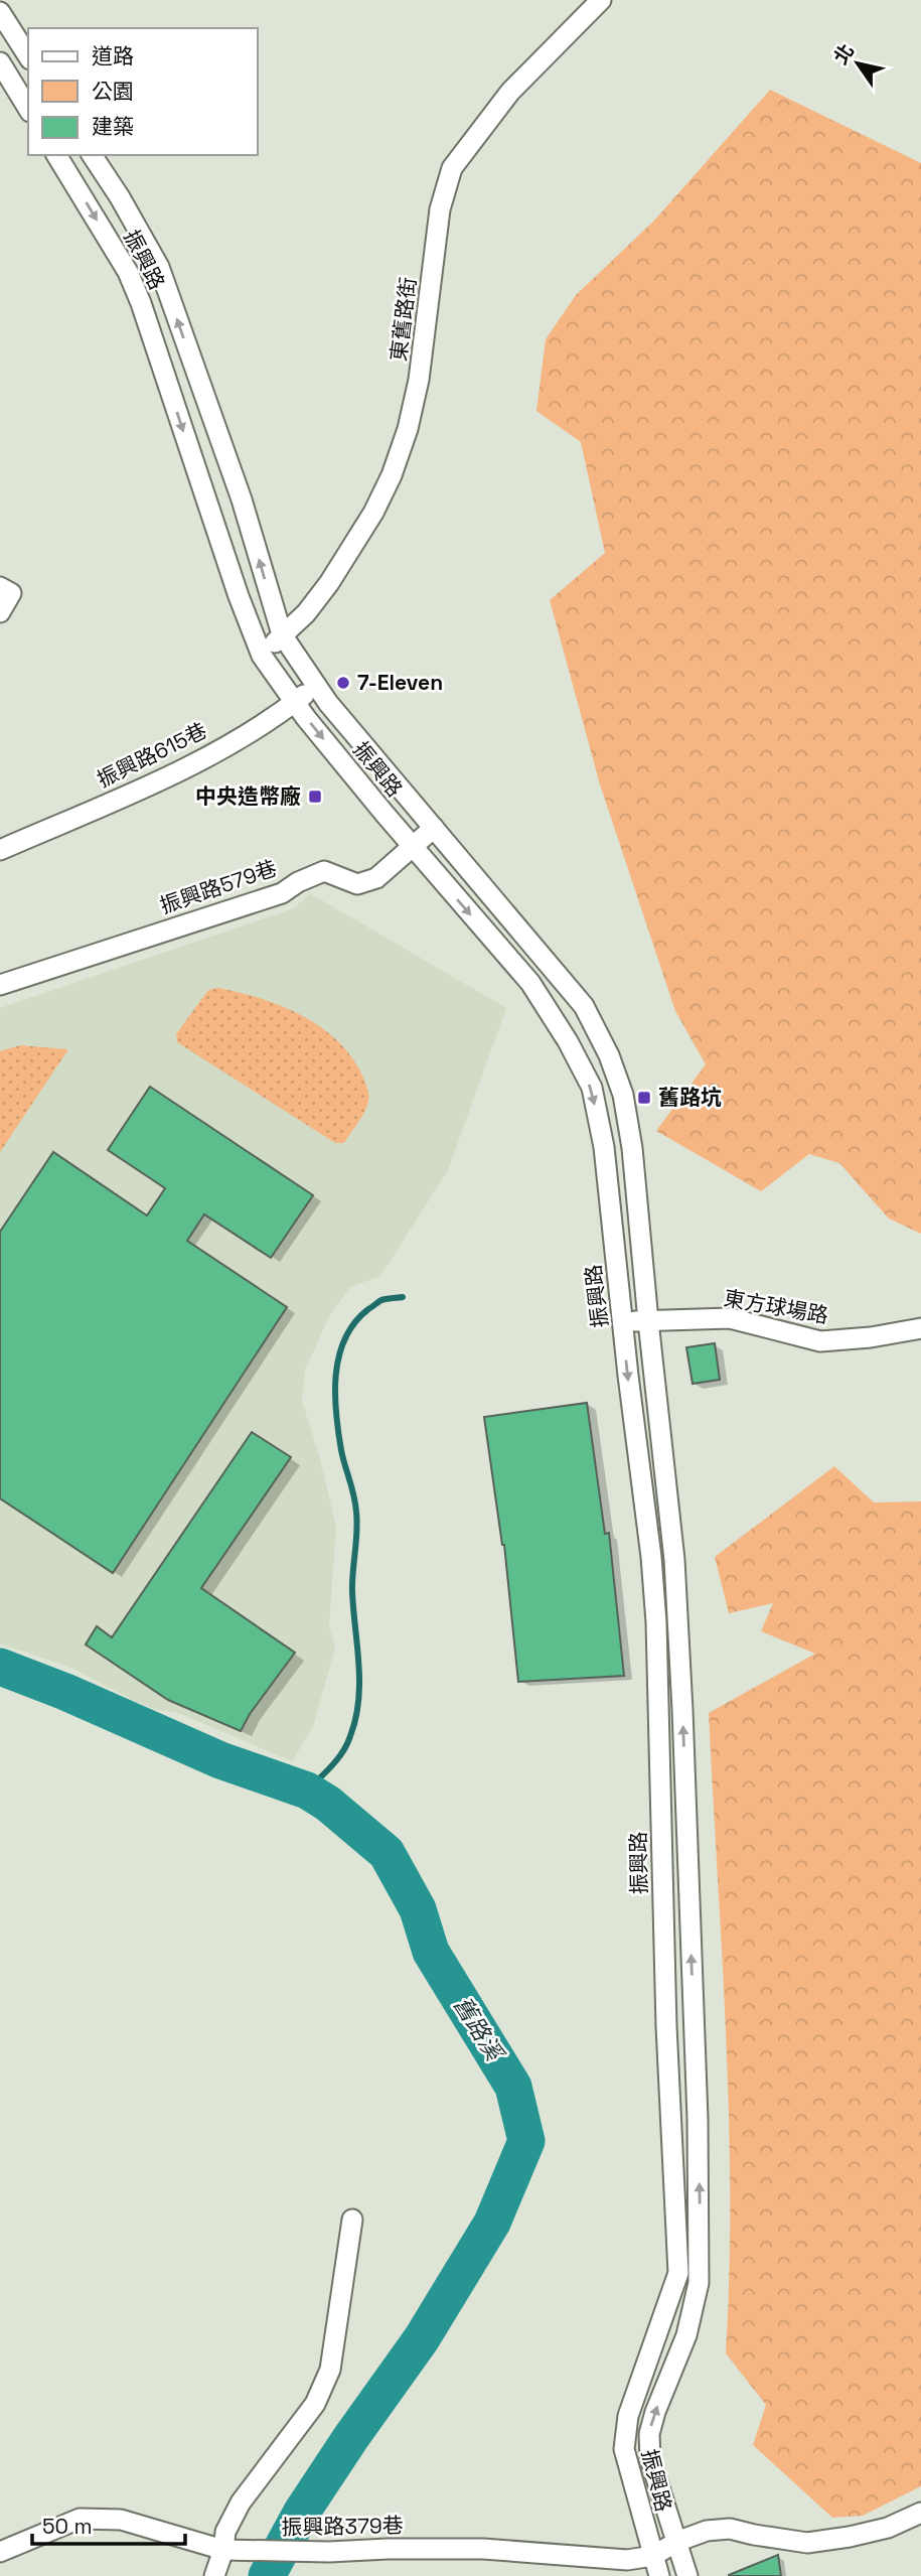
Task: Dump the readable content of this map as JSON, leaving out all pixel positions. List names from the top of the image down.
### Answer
{
  "streets": {
    "street": [
      "振興路",
      "東舊路街",
      "振興路615巷",
      "振興路579巷",
      "東方球場路",
      "振興路379巷"
    ]
  },
  "crossings": [
    ["振興路", "東舊路街"],
    ["振興路", "振興路615巷"],
    ["振興路", "振興路579巷"],
    ["振興路", "東方球場路"],
    ["振興路", "振興路379巷"]
  ],
  "water": ["舊路溪"],
  "places": {
    "other": ["7-Eleven"],
    "transit": ["中央造幣廠", "舊路坑"]
  },
  "legend": ["道路", "公園", "建築"],
  "scale_bar": "50 m",
  "north": "top left"
}
